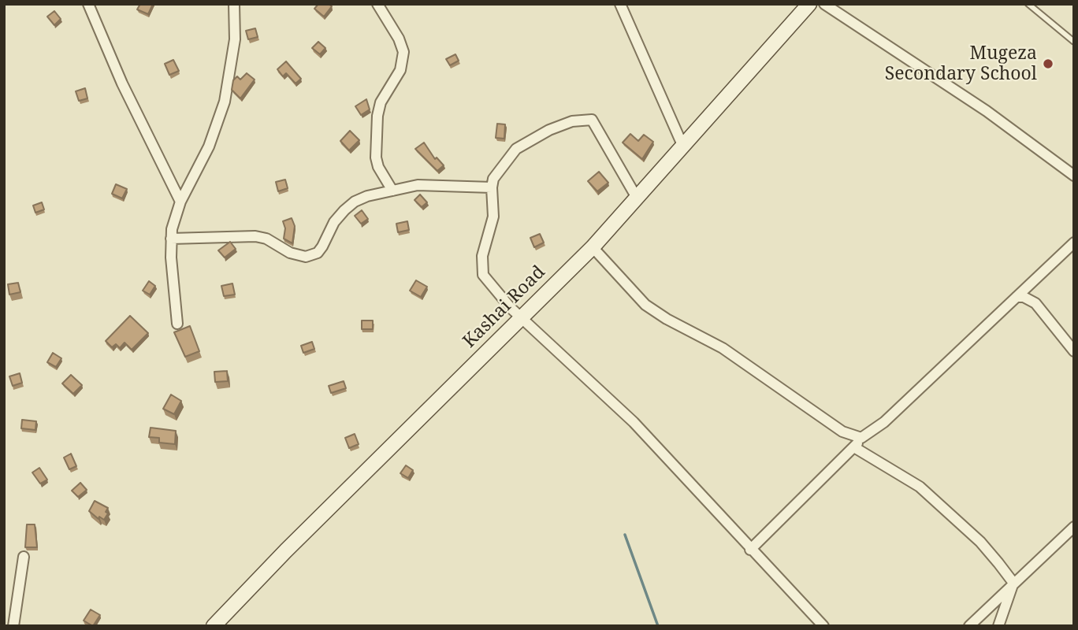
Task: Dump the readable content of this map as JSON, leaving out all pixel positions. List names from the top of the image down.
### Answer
{
  "streets": {
    "street": ["Kashai Road"]
  },
  "places": ["Mugeza Secondary School"]
}
